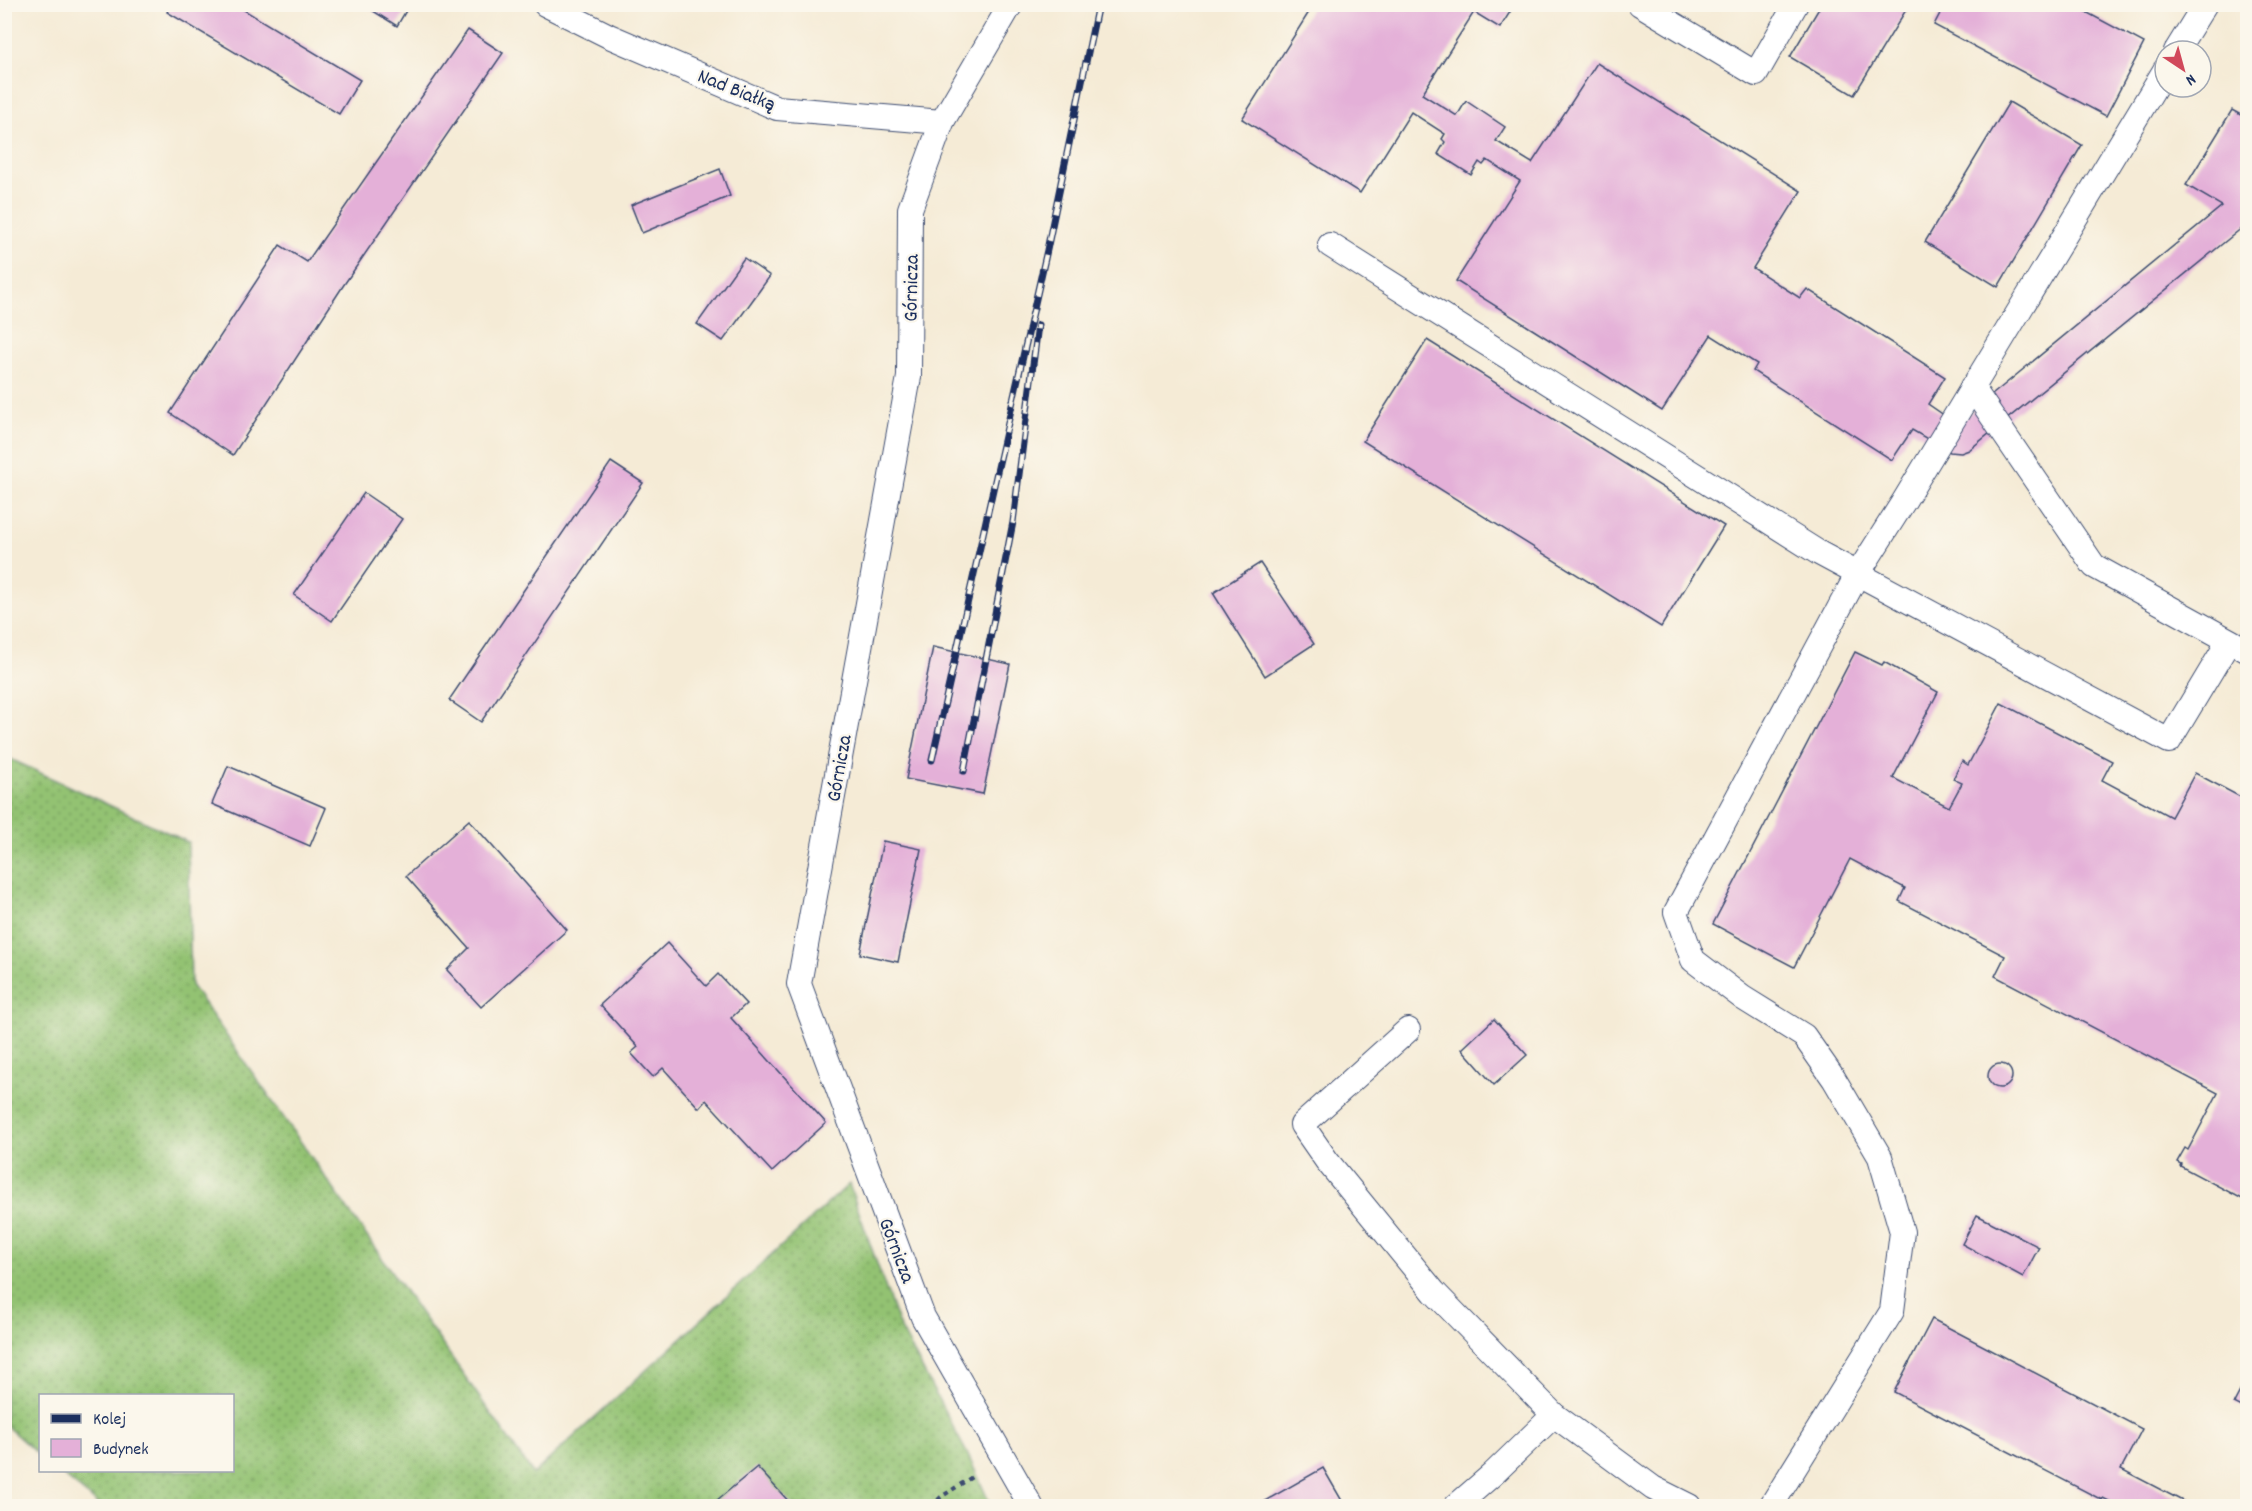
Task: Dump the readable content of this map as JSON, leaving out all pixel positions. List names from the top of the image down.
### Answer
{
  "streets": {
    "lane": ["Nad Białką", "Górnicza"]
  },
  "crossings": [
    ["Nad Białką", "Górnicza"]
  ],
  "legend": ["Kolej", "Budynek"],
  "north": "bottom right"
}
